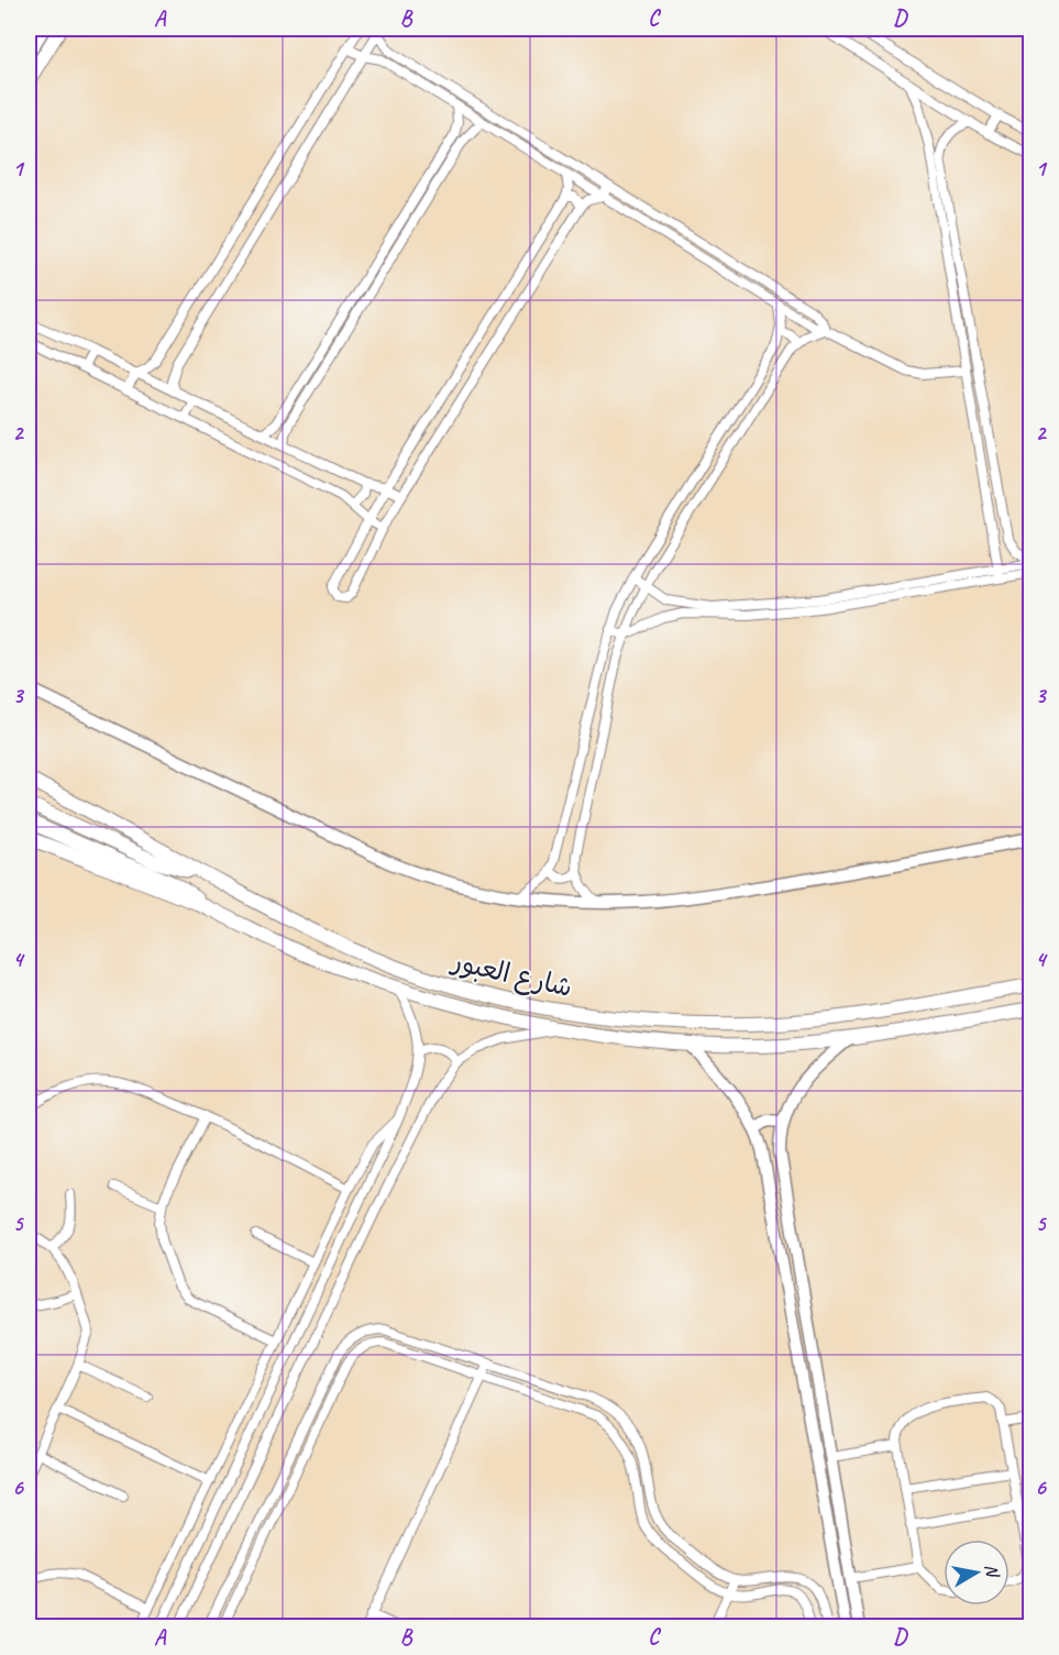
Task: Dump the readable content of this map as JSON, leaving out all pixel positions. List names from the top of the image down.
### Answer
{
  "streets": {
    "main road": ["شارع العبور"]
  },
  "north": "right",
  "grid": {
    "columns": [
      "A",
      "B",
      "C",
      "D"
    ],
    "rows": [
      "1",
      "2",
      "3",
      "4",
      "5",
      "6"
    ]
  }
}
